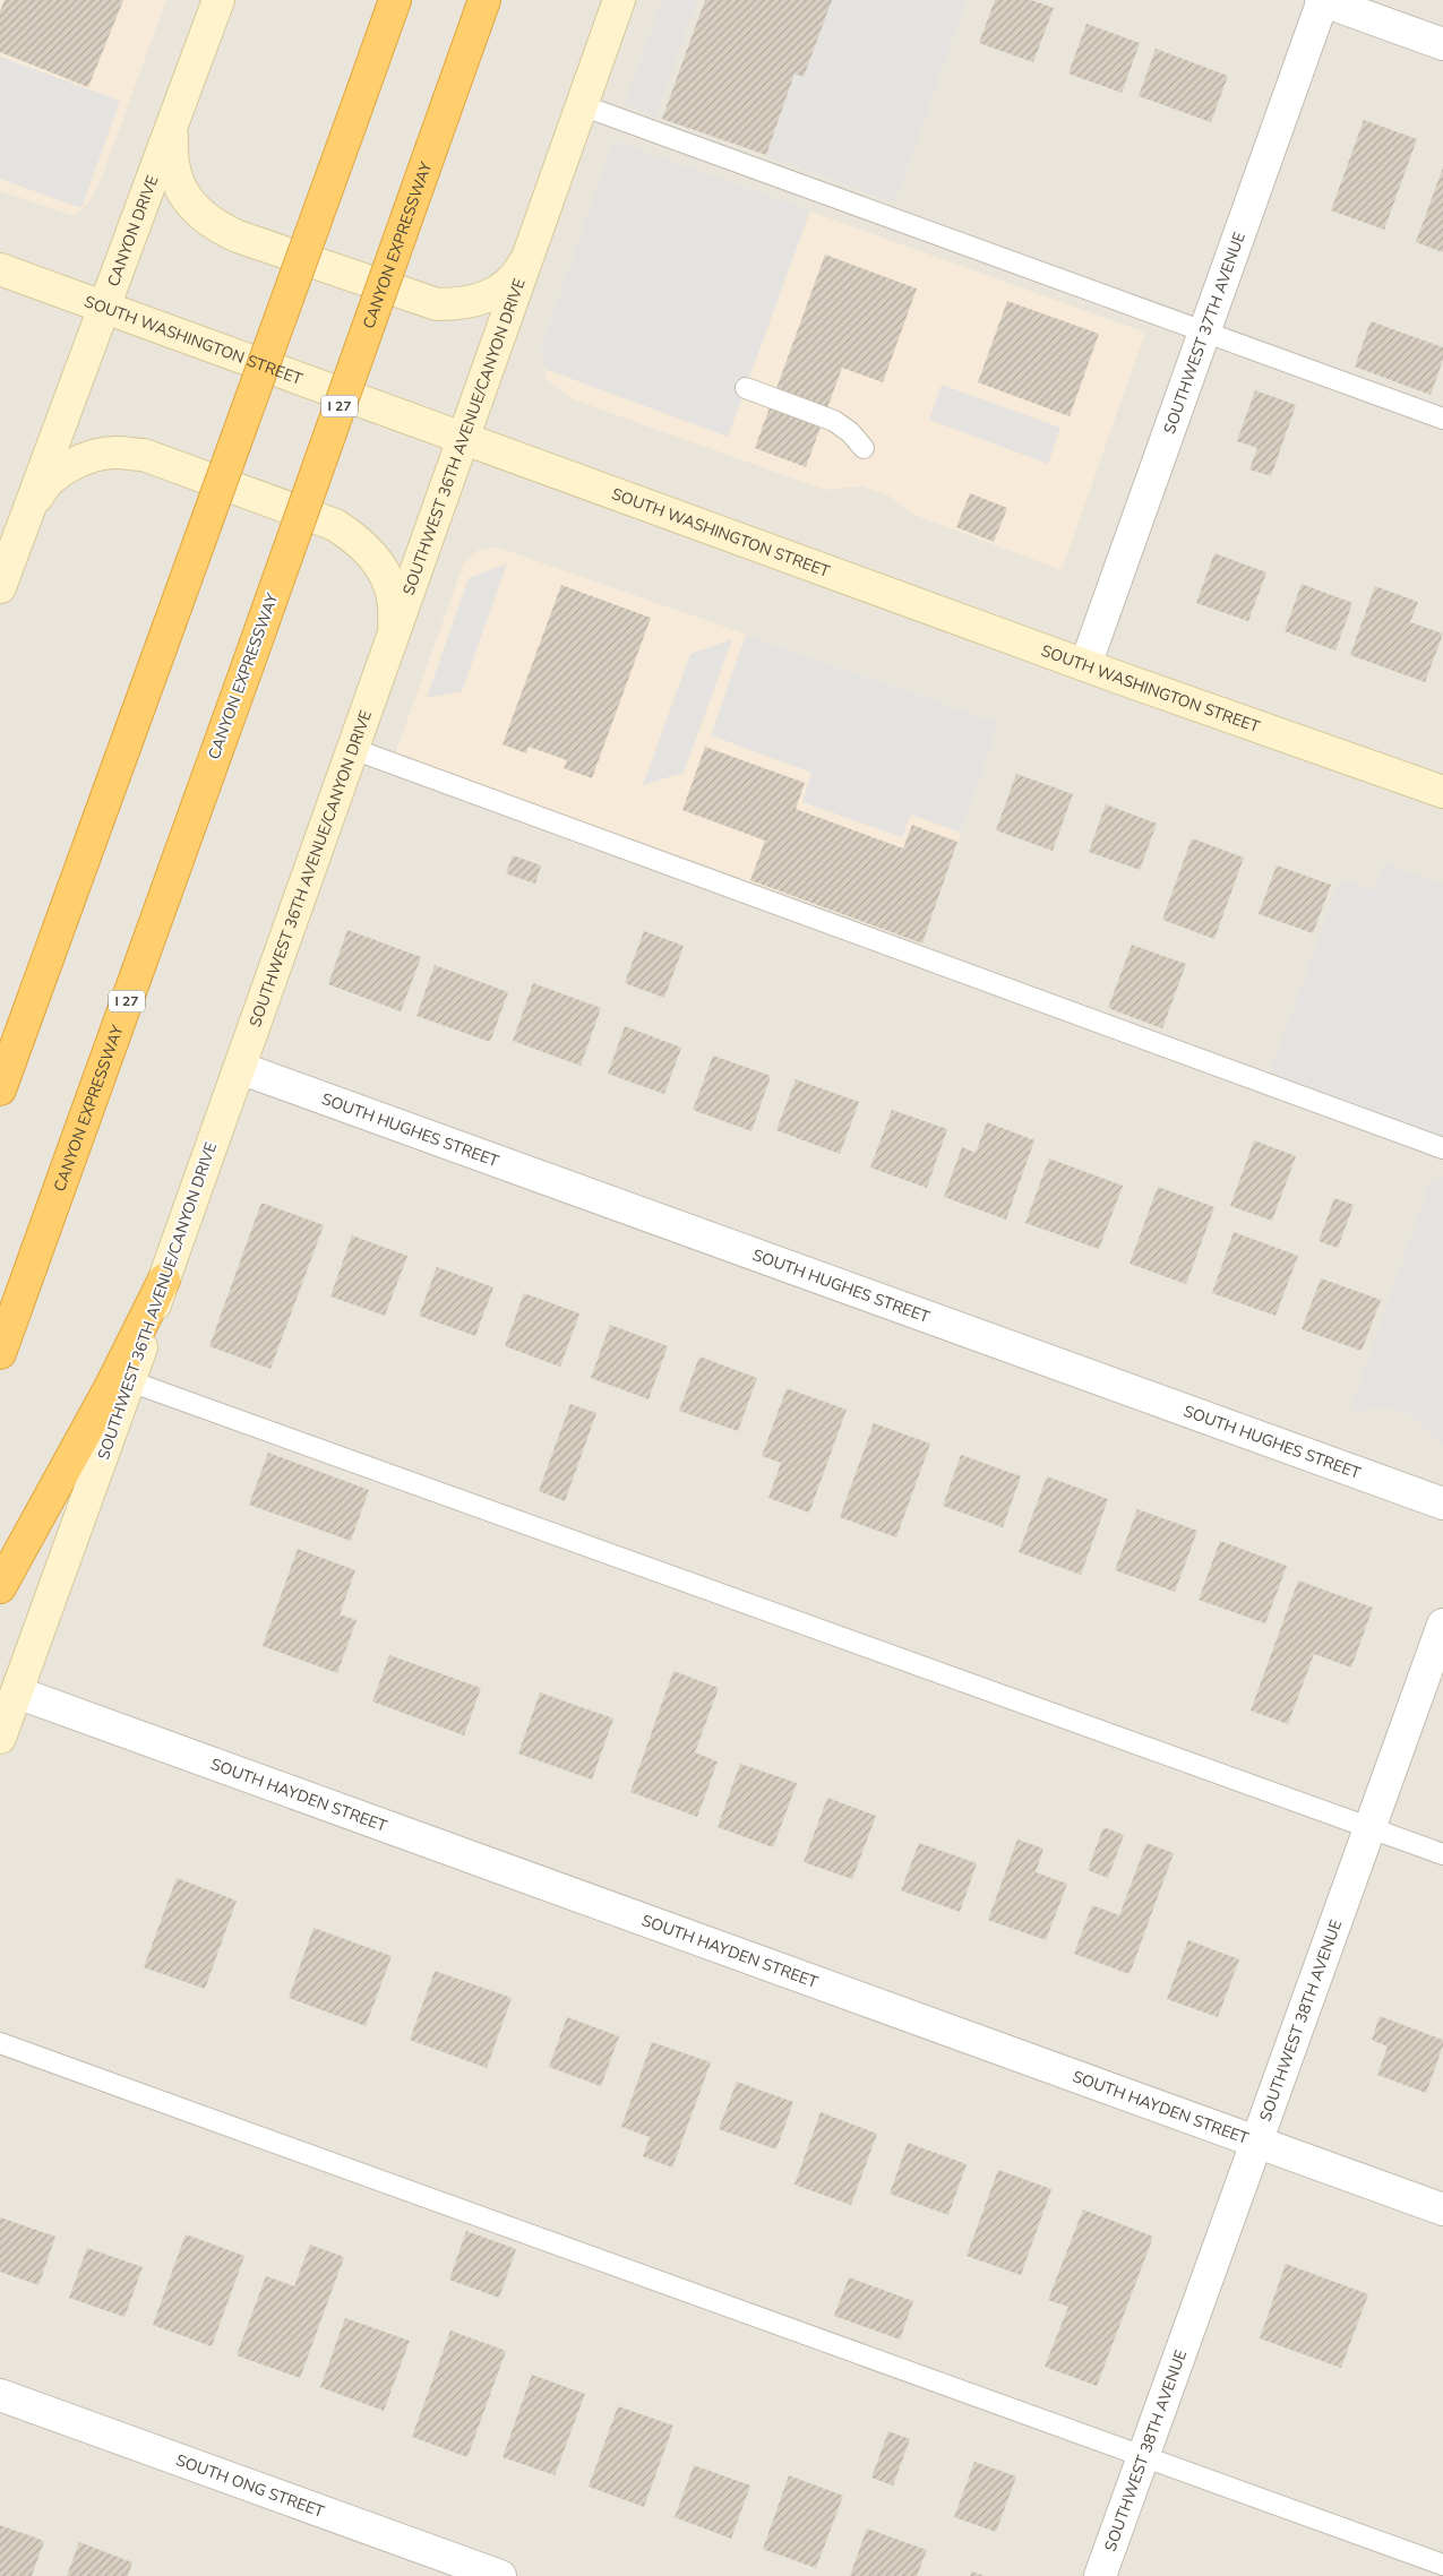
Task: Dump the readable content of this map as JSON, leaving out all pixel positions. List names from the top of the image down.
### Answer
{
  "streets": {
    "highway": ["CANYON EXPRESSWAY", "I 27"],
    "main road": ["CANYON DRIVE", "SOUTH WASHINGTON STREET", "SOUTHWEST 36TH AVENUE/CANYON DRIVE"],
    "street": [
      "SOUTHWEST 37TH AVENUE",
      "SOUTH HUGHES STREET",
      "SOUTH HAYDEN STREET",
      "SOUTHWEST 38TH AVENUE",
      "SOUTH ONG STREET"
    ]
  },
  "crossings": [
    ["CANYON DRIVE", "SOUTH WASHINGTON STREET"],
    ["SOUTHWEST 37TH AVENUE", "SOUTH WASHINGTON STREET"],
    ["SOUTH WASHINGTON STREET", "SOUTHWEST 36TH AVENUE/CANYON DRIVE"],
    ["SOUTHWEST 36TH AVENUE/CANYON DRIVE", "SOUTH HUGHES STREET"],
    ["SOUTHWEST 36TH AVENUE/CANYON DRIVE", "SOUTH HAYDEN STREET"],
    ["SOUTH HAYDEN STREET", "SOUTHWEST 38TH AVENUE"]
  ]
}
